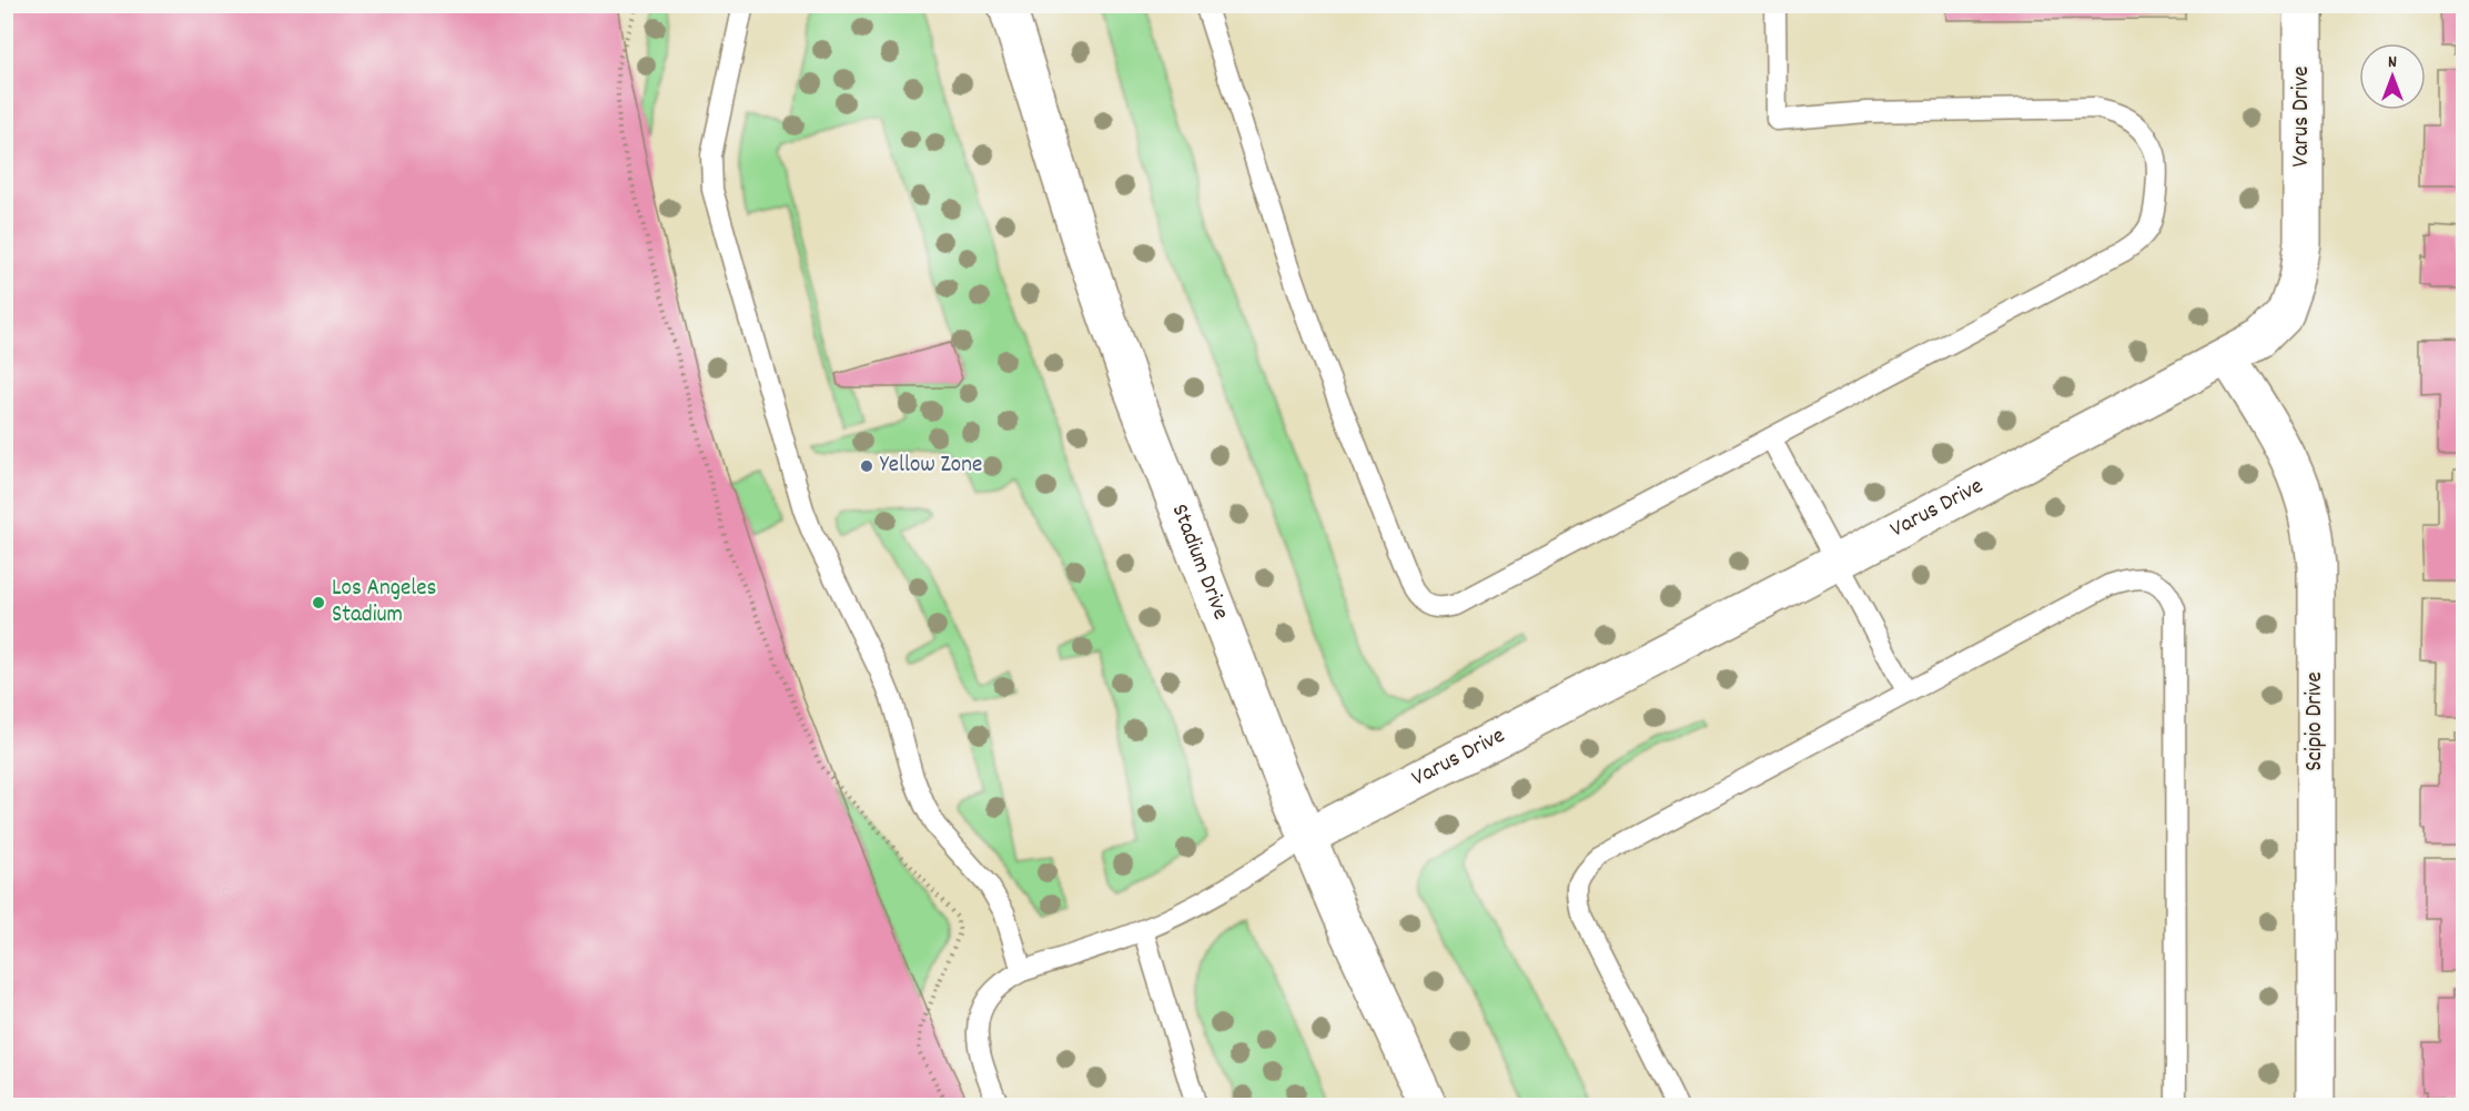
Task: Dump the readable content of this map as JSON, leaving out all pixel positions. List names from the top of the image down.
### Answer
{
  "streets": {
    "street": ["Varus Drive", "Stadium Drive", "Scipio Drive"]
  },
  "crossings": [
    ["Varus Drive", "Stadium Drive"],
    ["Varus Drive", "Scipio Drive"]
  ],
  "places": ["Yellow Zone", "Los Angeles Stadium"],
  "north": "top"
}
